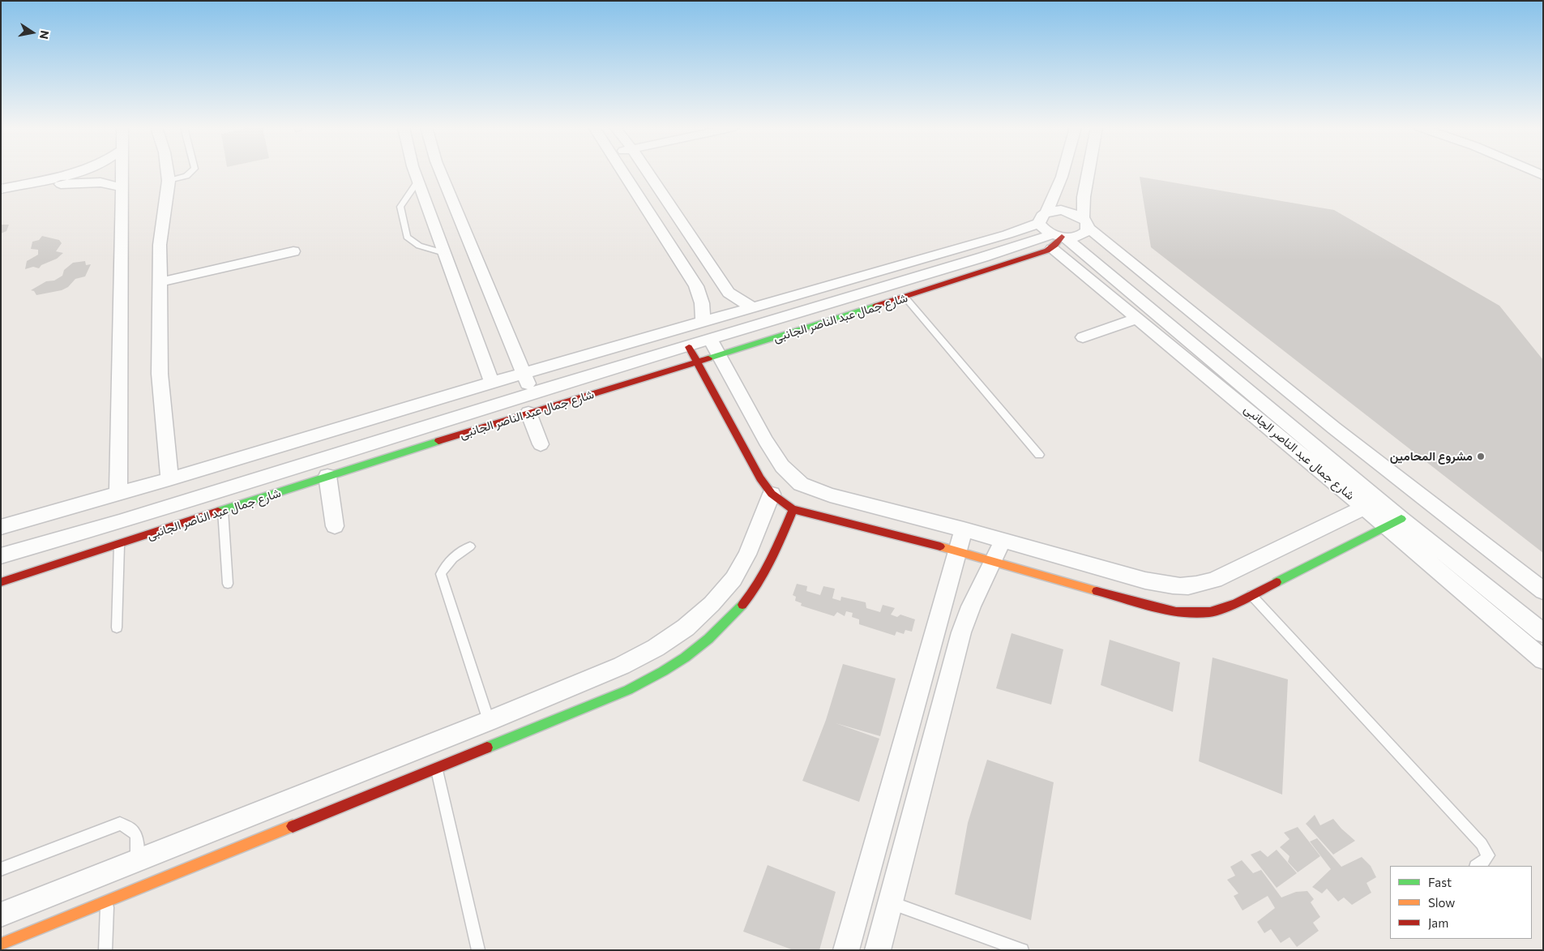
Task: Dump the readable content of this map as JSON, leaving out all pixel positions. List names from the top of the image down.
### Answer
{
  "streets": {
    "street": ["شارع جمال عبد الناصر الجانبى"]
  },
  "places": ["مشروع المحامين"],
  "legend": ["Fast", "Slow", "Jam"],
  "north": "right"
}
